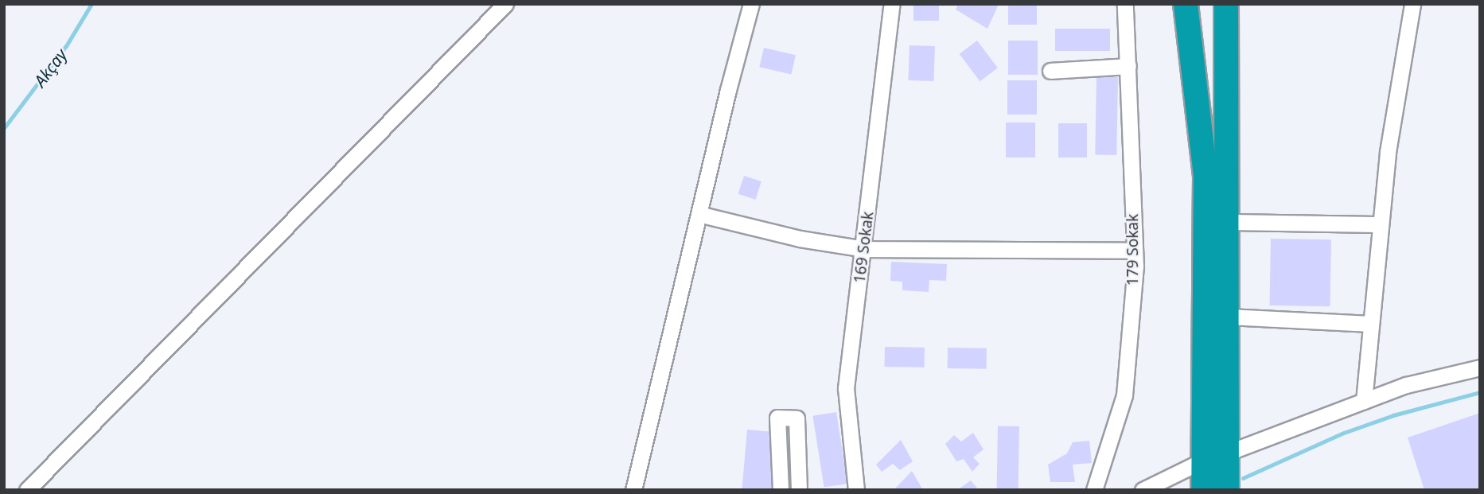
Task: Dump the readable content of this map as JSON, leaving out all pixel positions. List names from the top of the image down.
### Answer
{
  "streets": {
    "street": ["169 Sokak", "179 Sokak"]
  },
  "water": ["Akçay"]
}
